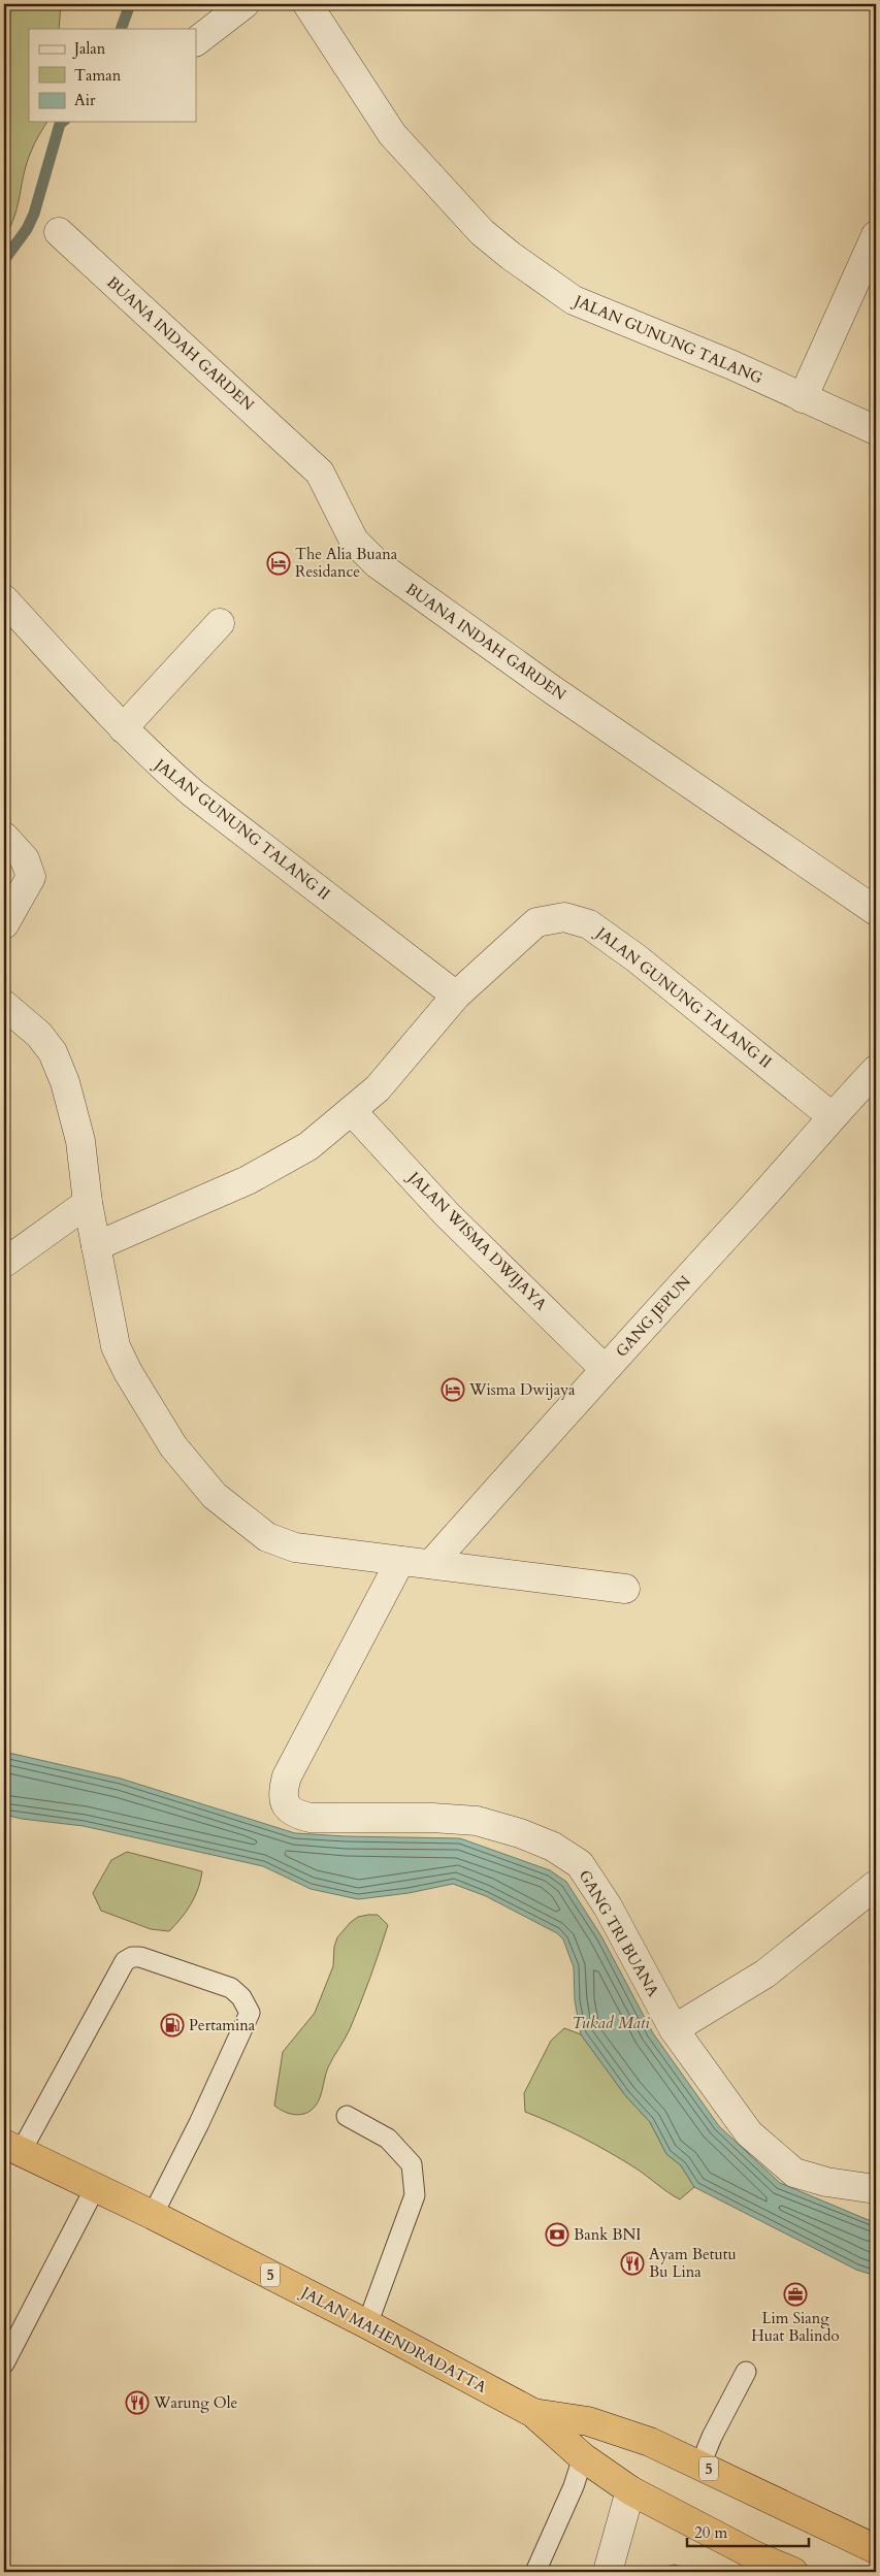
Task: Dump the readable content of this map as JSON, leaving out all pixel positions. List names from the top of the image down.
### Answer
{
  "streets": {
    "highway": ["5", "JALAN MAHENDRADATTA"],
    "street": [
      "JALAN GUNUNG TALANG",
      "BUANA INDAH GARDEN",
      "JALAN GUNUNG TALANG II",
      "JALAN WISMA DWIJAYA",
      "GANG JEPUN",
      "GANG TRI BUANA"
    ]
  },
  "crossings": [
    ["JALAN GUNUNG TALANG II", "JALAN WISMA DWIJAYA"],
    ["JALAN GUNUNG TALANG II", "GANG JEPUN"],
    ["JALAN WISMA DWIJAYA", "GANG JEPUN"]
  ],
  "water": ["Tukad Mati"],
  "places": {
    "hotel": ["The Alia Buana Residance", "Wisma Dwijaya"],
    "fuel station": ["Pertamina"],
    "bank": ["Bank BNI"],
    "restaurant": ["Ayam Betutu Bu Lina", "Warung Ole"],
    "office": ["Lim Siang Huat Balindo"]
  },
  "legend": ["Jalan", "Taman", "Air"],
  "scale_bar": "20 m"
}
